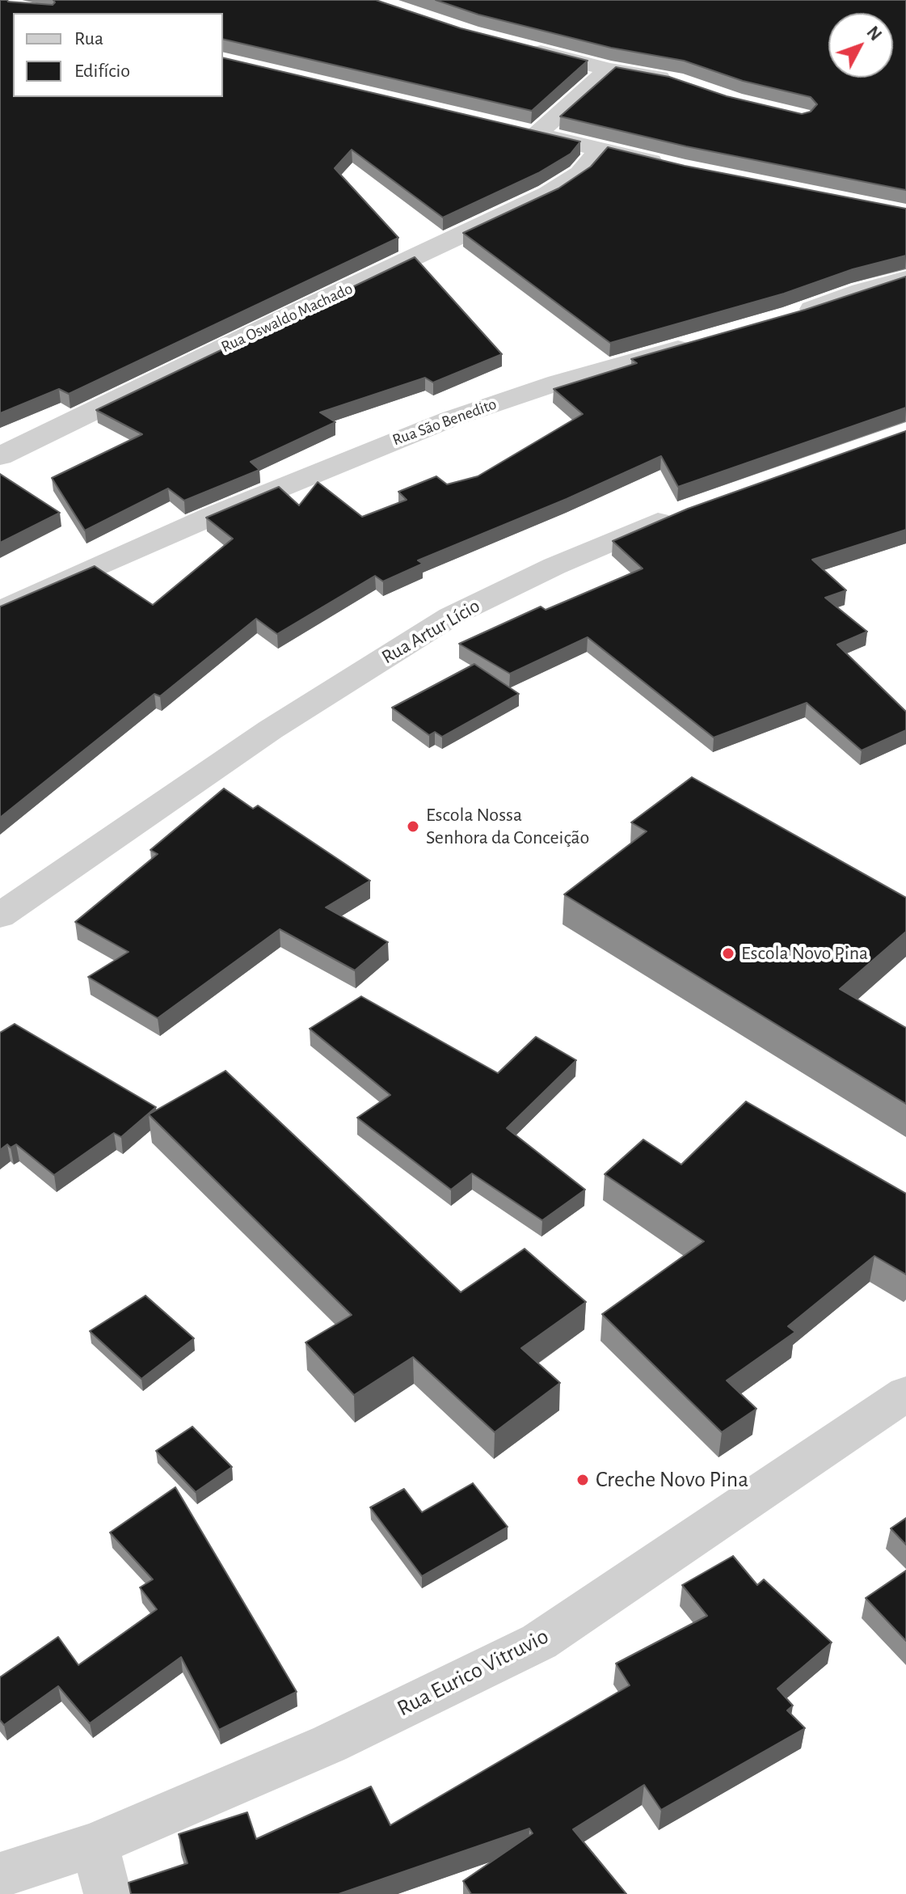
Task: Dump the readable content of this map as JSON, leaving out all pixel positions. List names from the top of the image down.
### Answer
{
  "streets": {
    "street": [
      "Rua Oswaldo Machado",
      "Rua São Benedito",
      "Rua Artur Lício",
      "Rua Eurico Vitruvio"
    ]
  },
  "places": ["Escola Nossa Senhora da Conceição", "Escola Novo Pina", "Creche Novo Pina"],
  "legend": ["Rua", "Edifício"],
  "north": "top right"
}
